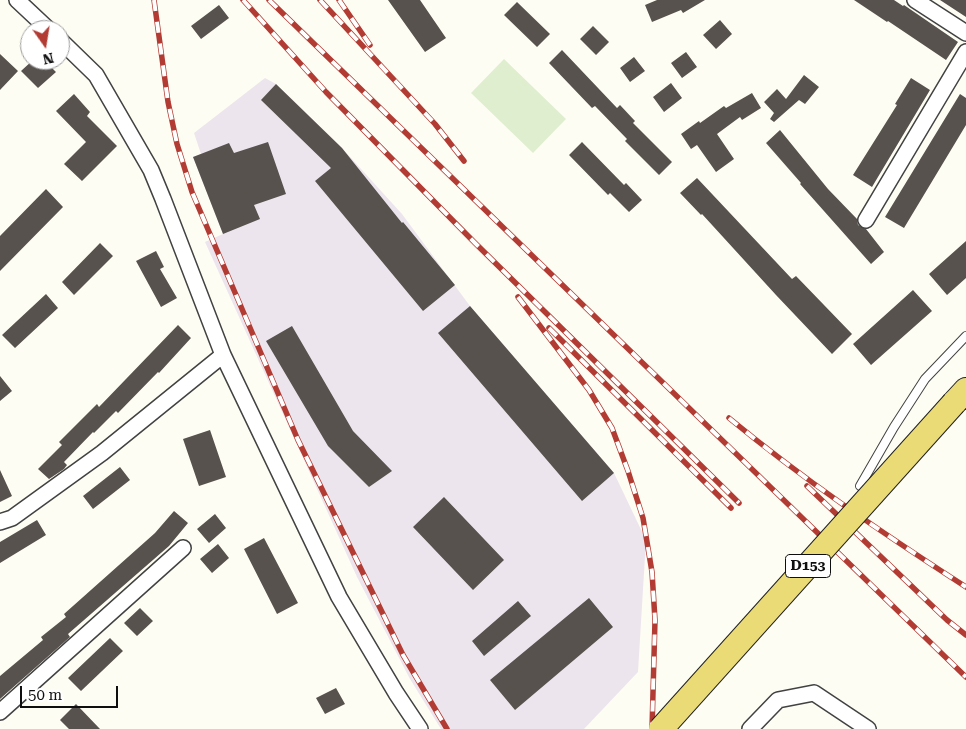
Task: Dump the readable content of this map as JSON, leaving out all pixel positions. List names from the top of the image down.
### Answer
{
  "streets": {
    "main road": ["D153"]
  },
  "scale_bar": "50 m",
  "north": "bottom"
}
